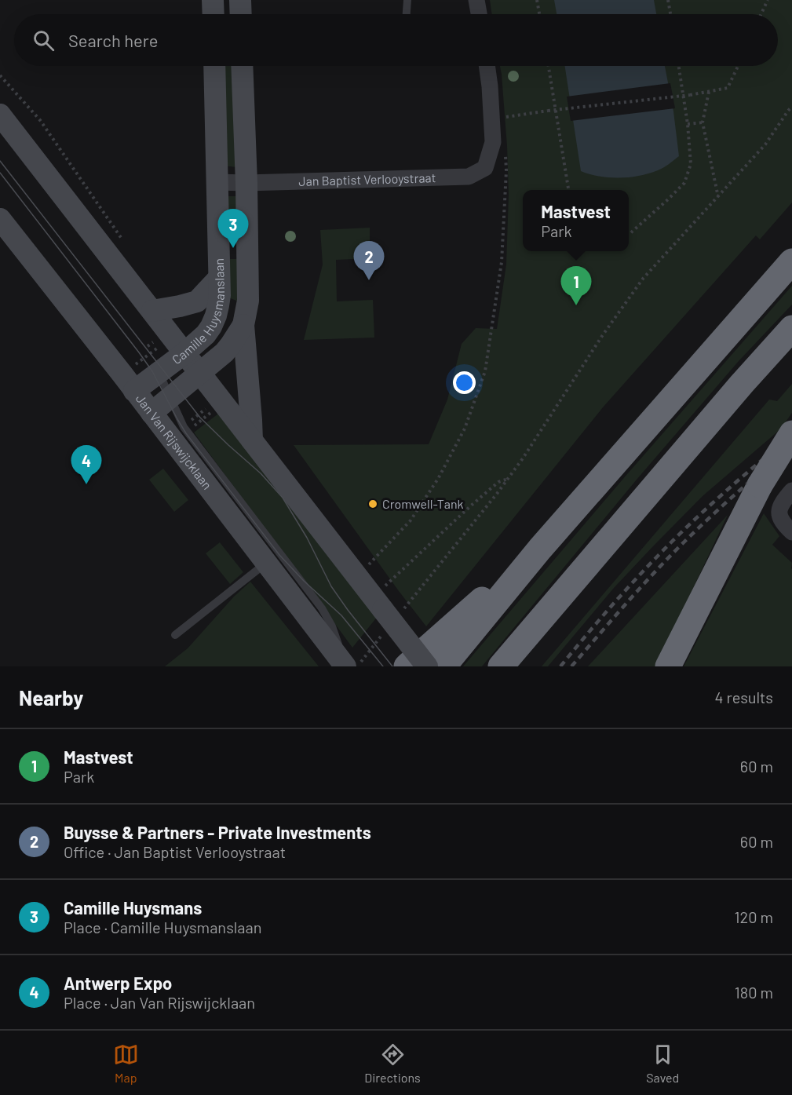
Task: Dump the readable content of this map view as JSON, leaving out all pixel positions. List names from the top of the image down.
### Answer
{
  "streets": {
    "main road": ["Camille Huysmanslaan", "Jan Van Rijswijcklaan"],
    "street": ["Jan Baptist Verlooystraat"]
  },
  "crossings": [
    ["Camille Huysmanslaan", "Jan Van Rijswijcklaan"]
  ],
  "places": ["Cromwell-Tank"],
  "page": {
    "search": "Search here",
    "popup": ["Mastvest", "Park"],
    "pins": [
      "3",
      "2",
      "1",
      "4"
    ],
    "heading": ["Nearby", "4 results"],
    "list": [
      {
        "mark": "1",
        "name": "Mastvest",
        "note": "Park",
        "value": "60 m"
      },
      {
        "mark": "2",
        "name": "Buysse & Partners - Private Investments",
        "note": "Office · Jan Baptist Verlooystraat",
        "value": "60 m"
      },
      {
        "mark": "3",
        "name": "Camille Huysmans",
        "note": "Place · Camille Huysmanslaan",
        "value": "120 m"
      },
      {
        "mark": "4",
        "name": "Antwerp Expo",
        "note": "Place · Jan Van Rijswijcklaan",
        "value": "180 m"
      }
    ],
    "nav": ["Map", "Directions", "Saved"]
  }
}
